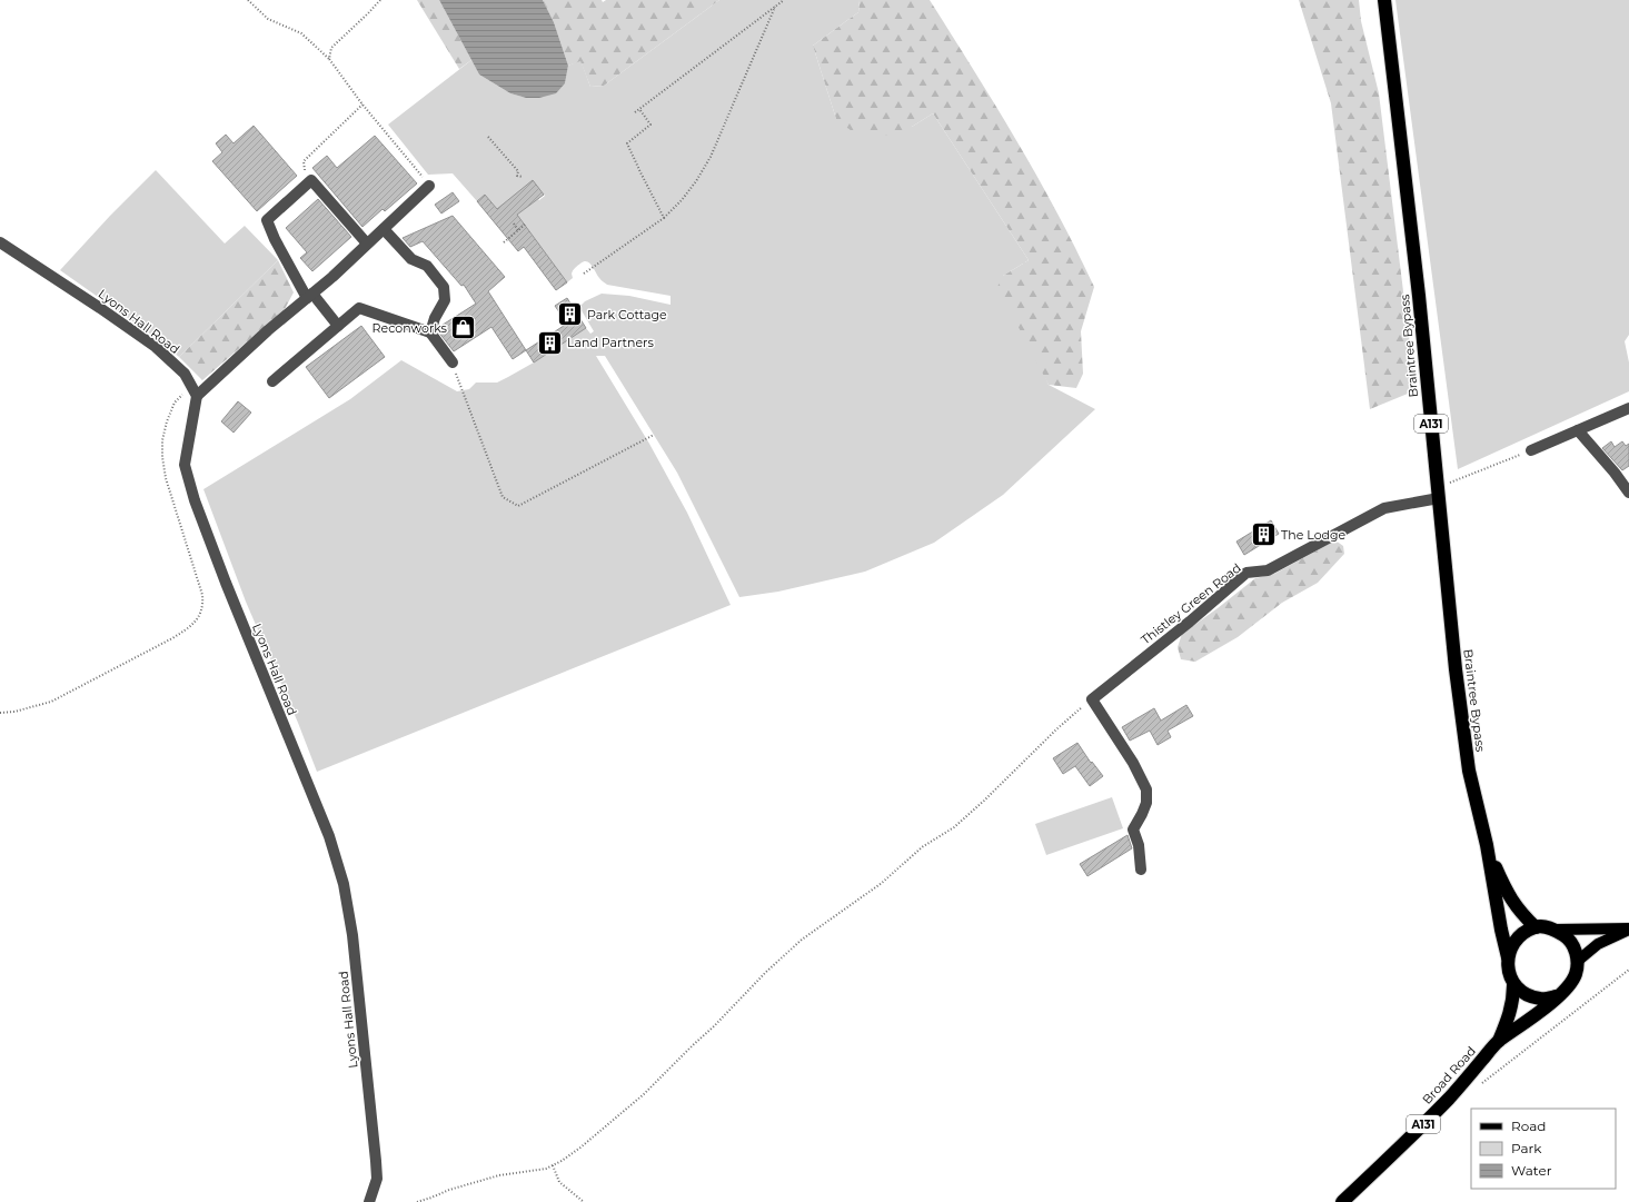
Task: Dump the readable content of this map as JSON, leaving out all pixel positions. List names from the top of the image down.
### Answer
{
  "streets": {
    "highway": ["Braintree Bypass", "A131", "Broad Road"],
    "street": ["Lyons Hall Road", "Thistley Green Road"]
  },
  "crossings": [
    ["Braintree Bypass", "Thistley Green Road"],
    ["Braintree Bypass", "Broad Road"]
  ],
  "places": {
    "building": ["Park Cottage", "Land Partners", "The Lodge"],
    "shop": ["Reconworks"]
  },
  "legend": ["Road", "Park", "Water"]
}
